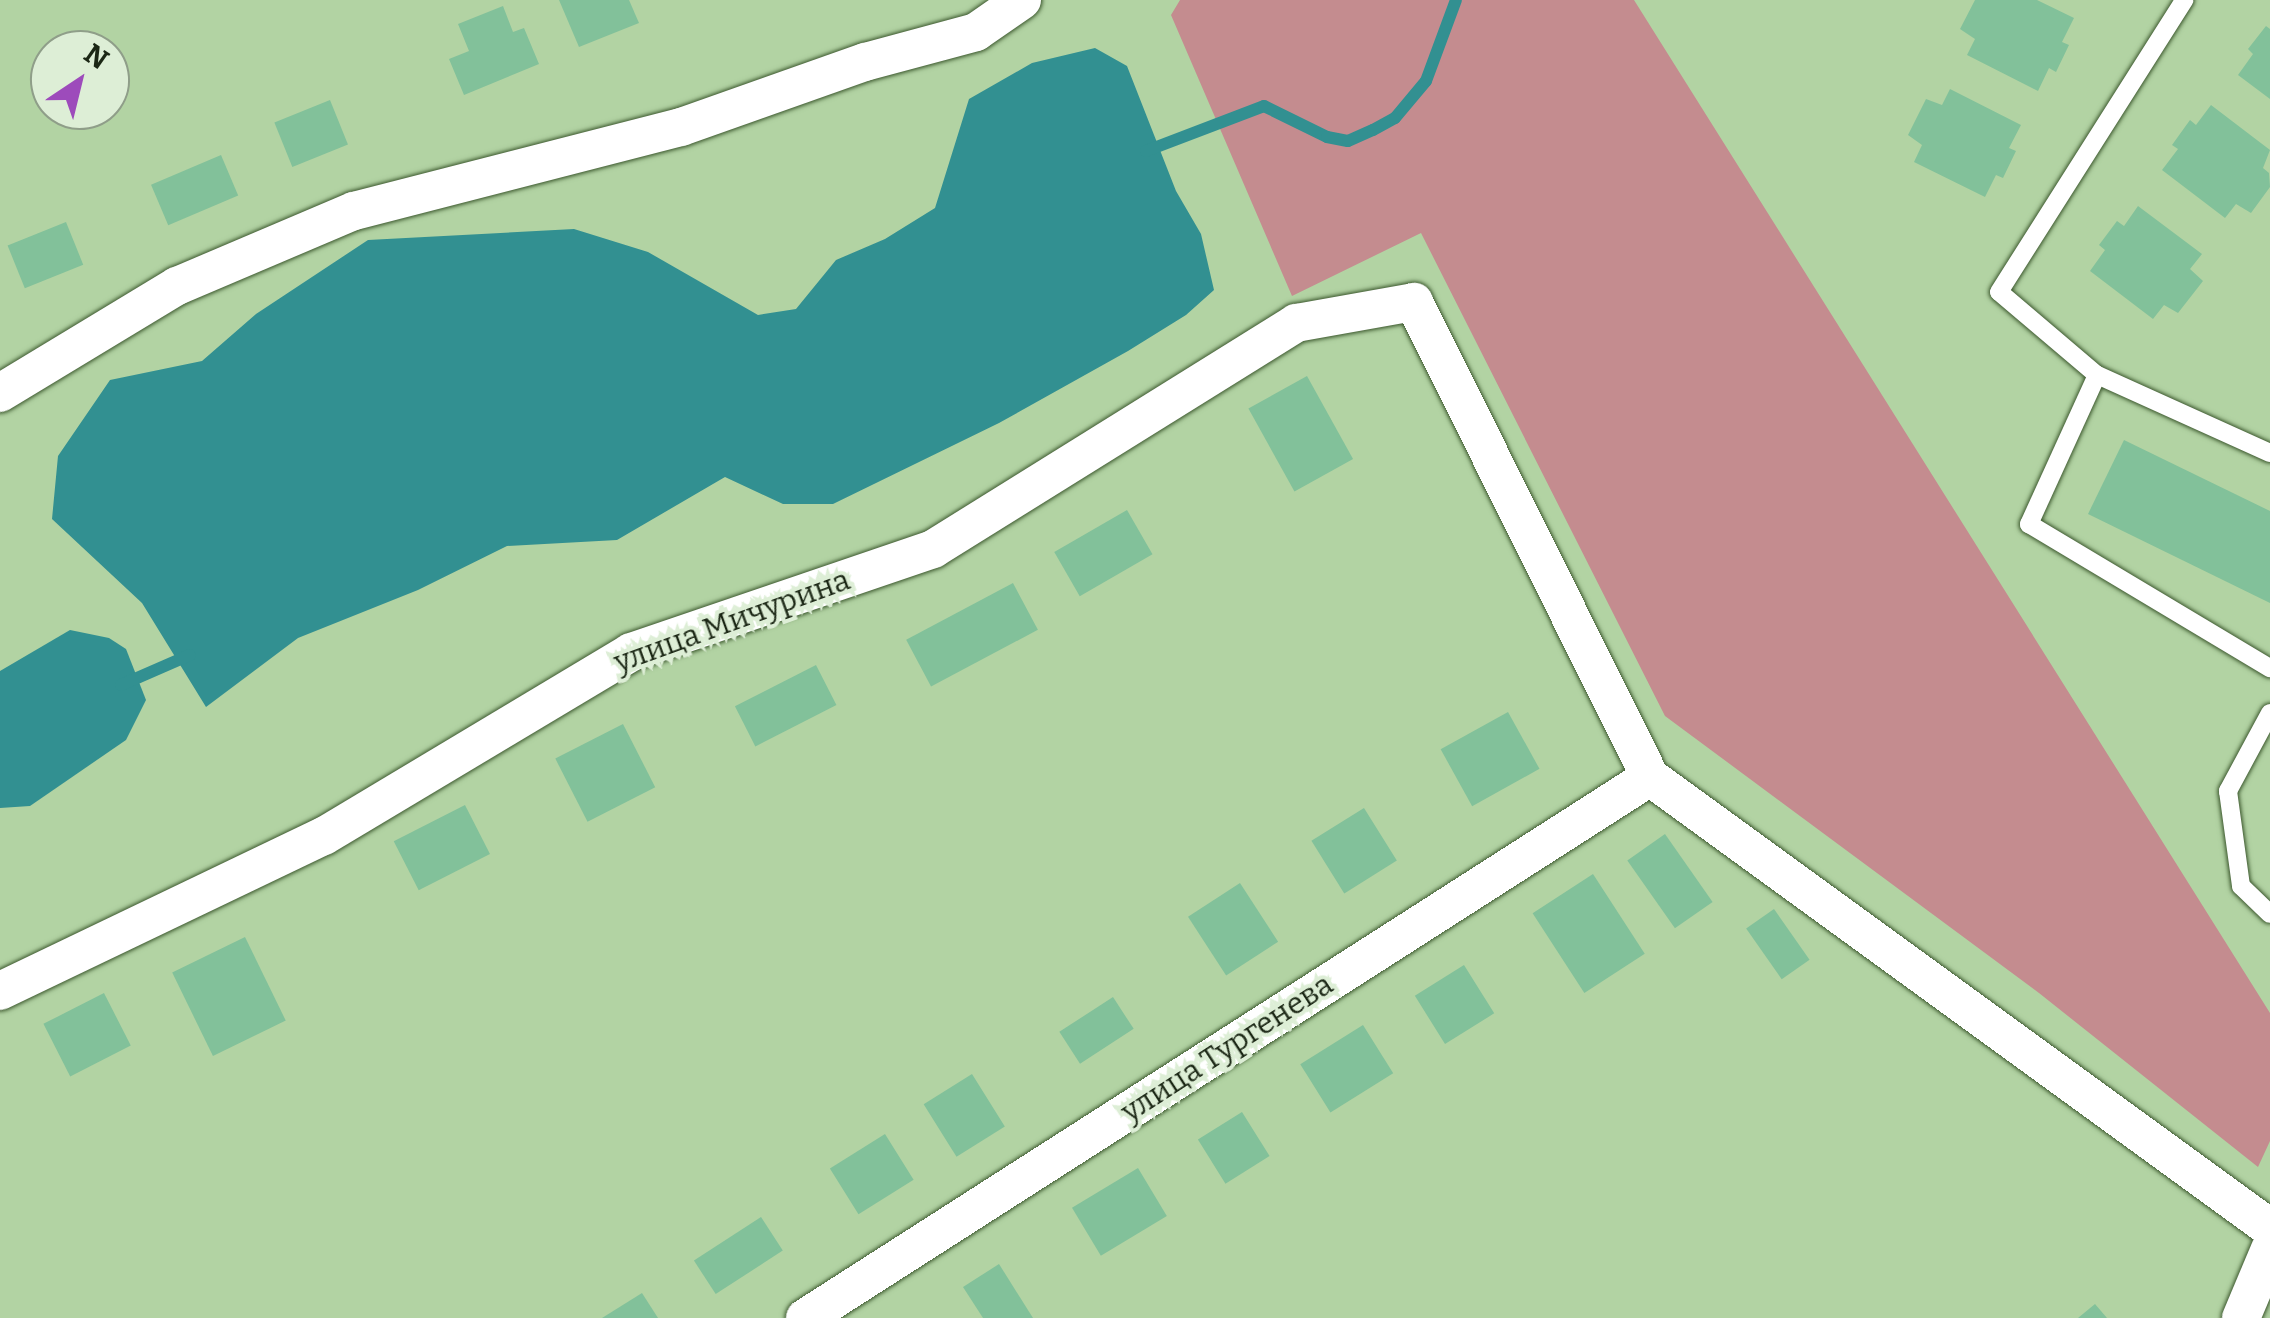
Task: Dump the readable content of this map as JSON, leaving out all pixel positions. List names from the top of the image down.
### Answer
{
  "streets": {
    "street": ["улица Мичурина", "улица Тургенева"]
  },
  "crossings": [
    ["улица Мичурина", "улица Тургенева"]
  ],
  "north": "top right"
}
